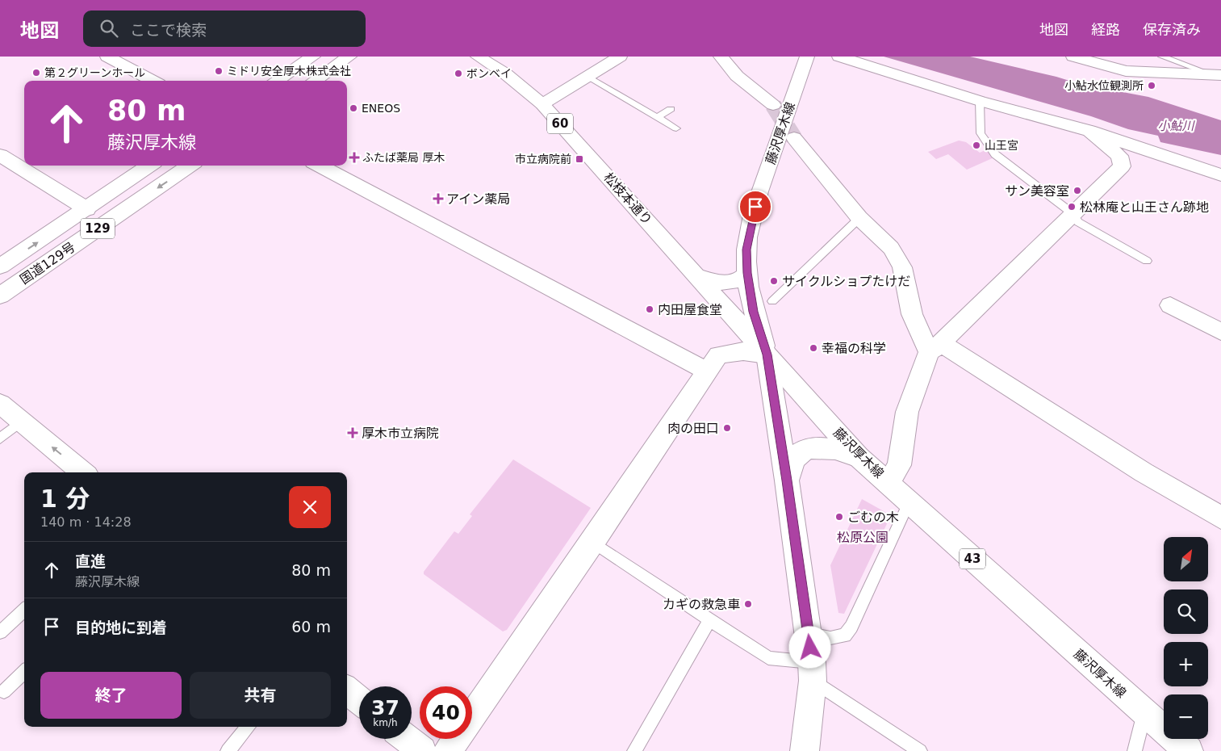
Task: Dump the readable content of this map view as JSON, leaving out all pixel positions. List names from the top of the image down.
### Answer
{
  "streets": {
    "main road": [
      "60",
      "藤沢厚木線",
      "松枝本通り",
      "129",
      "国道129号",
      "43"
    ]
  },
  "crossings": [
    ["藤沢厚木線", "松枝本通り"]
  ],
  "water": ["小鮎川"],
  "parks": ["松原公園"],
  "places": {
    "other": [
      "ミドリ安全厚木株式会社",
      "第２グリーンホール",
      "ボンベイ",
      "小鮎水位観測所",
      "ENEOS",
      "山王宮",
      "サン美容室",
      "松林庵と山王さん跡地",
      "サイクルショプたけだ",
      "内田屋食堂",
      "幸福の科学",
      "肉の田口",
      "ごむの木",
      "カギの救急車"
    ],
    "health": ["ふたば薬局 厚木", "アイン薬局", "厚木市立病院"],
    "transit": ["市立病院前"]
  },
  "north": "top right",
  "page": {
    "header": "地図",
    "search": "ここで検索",
    "nav": ["地図", "経路", "保存済み"],
    "turn": ["80 m", "藤沢厚木線"],
    "heading": ["1 分", "140 m · 14:28"],
    "map_buttons": ["+", "−"],
    "list": [
      {
        "name": "直進",
        "note": "藤沢厚木線",
        "value": "80 m"
      },
      {
        "name": "目的地に到着",
        "value": "60 m"
      }
    ],
    "buttons": ["終了", "共有"],
    "speed": "37 km/h",
    "limit": "40"
  }
}
